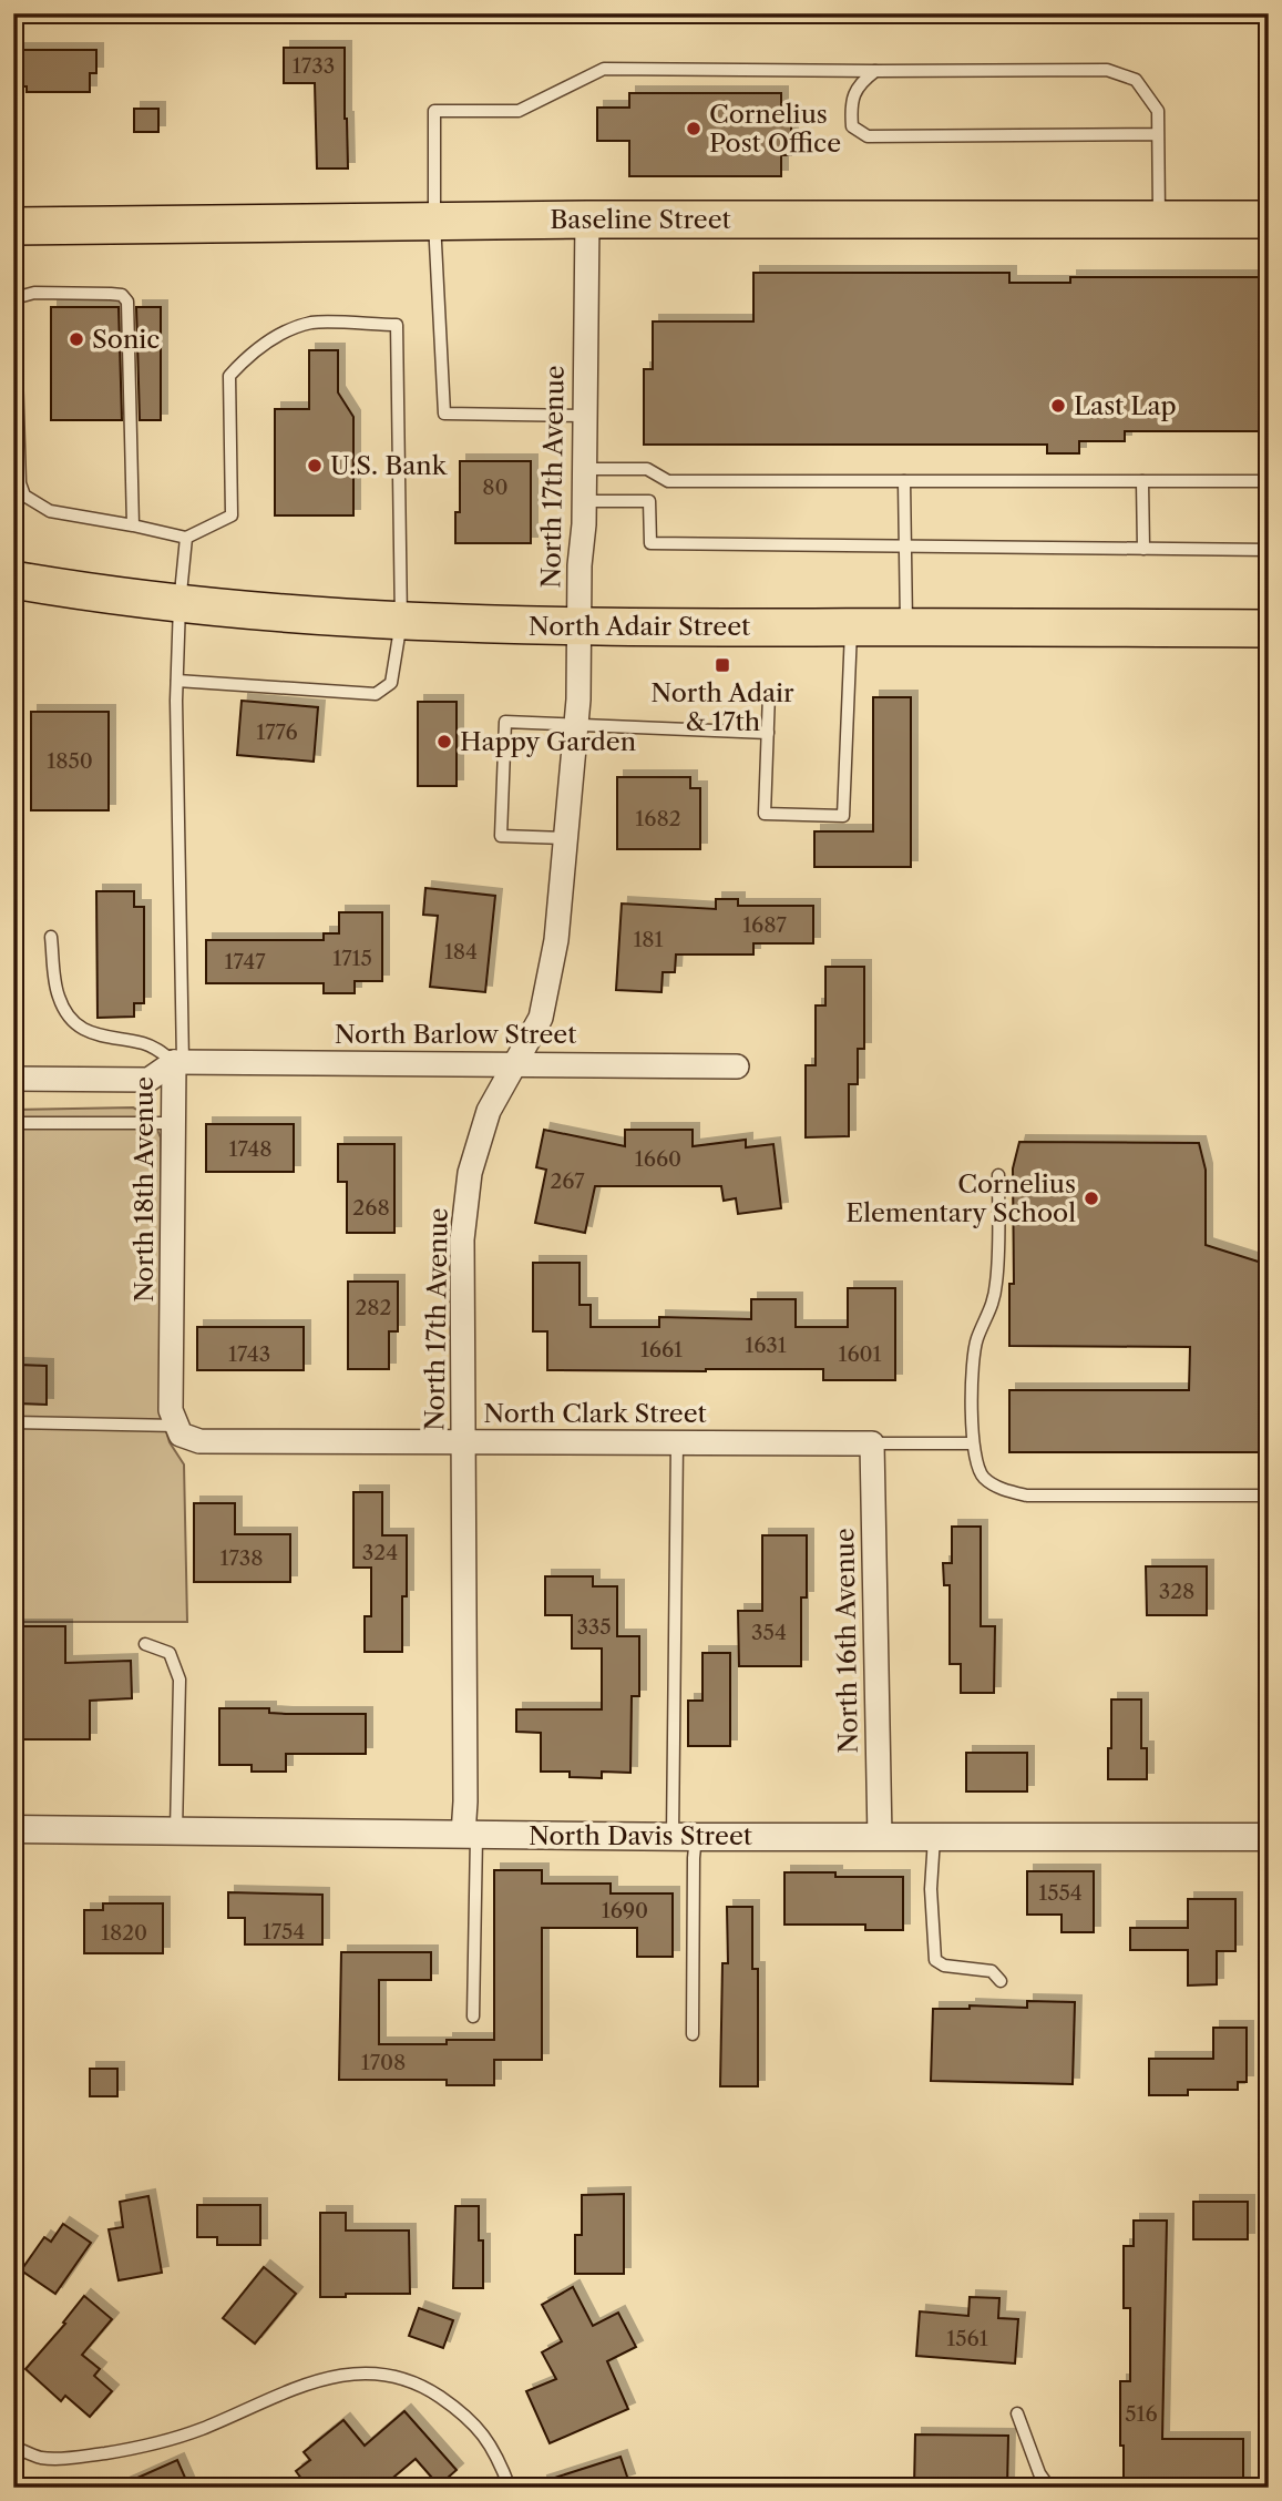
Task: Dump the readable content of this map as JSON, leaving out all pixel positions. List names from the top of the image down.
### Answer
{
  "streets": {
    "highway": ["Baseline Street", "North Adair Street"],
    "street": [
      "North 17th Avenue",
      "North Barlow Street",
      "North 18th Avenue",
      "North Clark Street",
      "North 16th Avenue",
      "North Davis Street"
    ]
  },
  "crossings": [
    ["Baseline Street", "North 17th Avenue"],
    ["North 17th Avenue", "North Adair Street"],
    ["North 17th Avenue", "North Barlow Street"],
    ["North 17th Avenue", "North Clark Street"],
    ["North 17th Avenue", "North Davis Street"],
    ["North Barlow Street", "North 18th Avenue"],
    ["North 18th Avenue", "North Clark Street"],
    ["North Clark Street", "North 16th Avenue"],
    ["North 16th Avenue", "North Davis Street"]
  ],
  "places": {
    "other": [
      "Cornelius Post Office",
      "Sonic",
      "Last Lap",
      "U.S. Bank",
      "Happy Garden",
      "Cornelius Elementary School"
    ],
    "transit": ["North Adair & 17th"]
  },
  "house_numbers": [
    "1733",
    "80",
    "1776",
    "1850",
    "1682",
    "1687",
    "181",
    "184",
    "1715",
    "1747",
    "1748",
    "1660",
    "267",
    "268",
    "282",
    "1631",
    "1661",
    "1743",
    "1601",
    "324",
    "1738",
    "328",
    "335",
    "354",
    "1554",
    "1690",
    "1754",
    "1820",
    "1708",
    "1561",
    "516"
  ]
}
